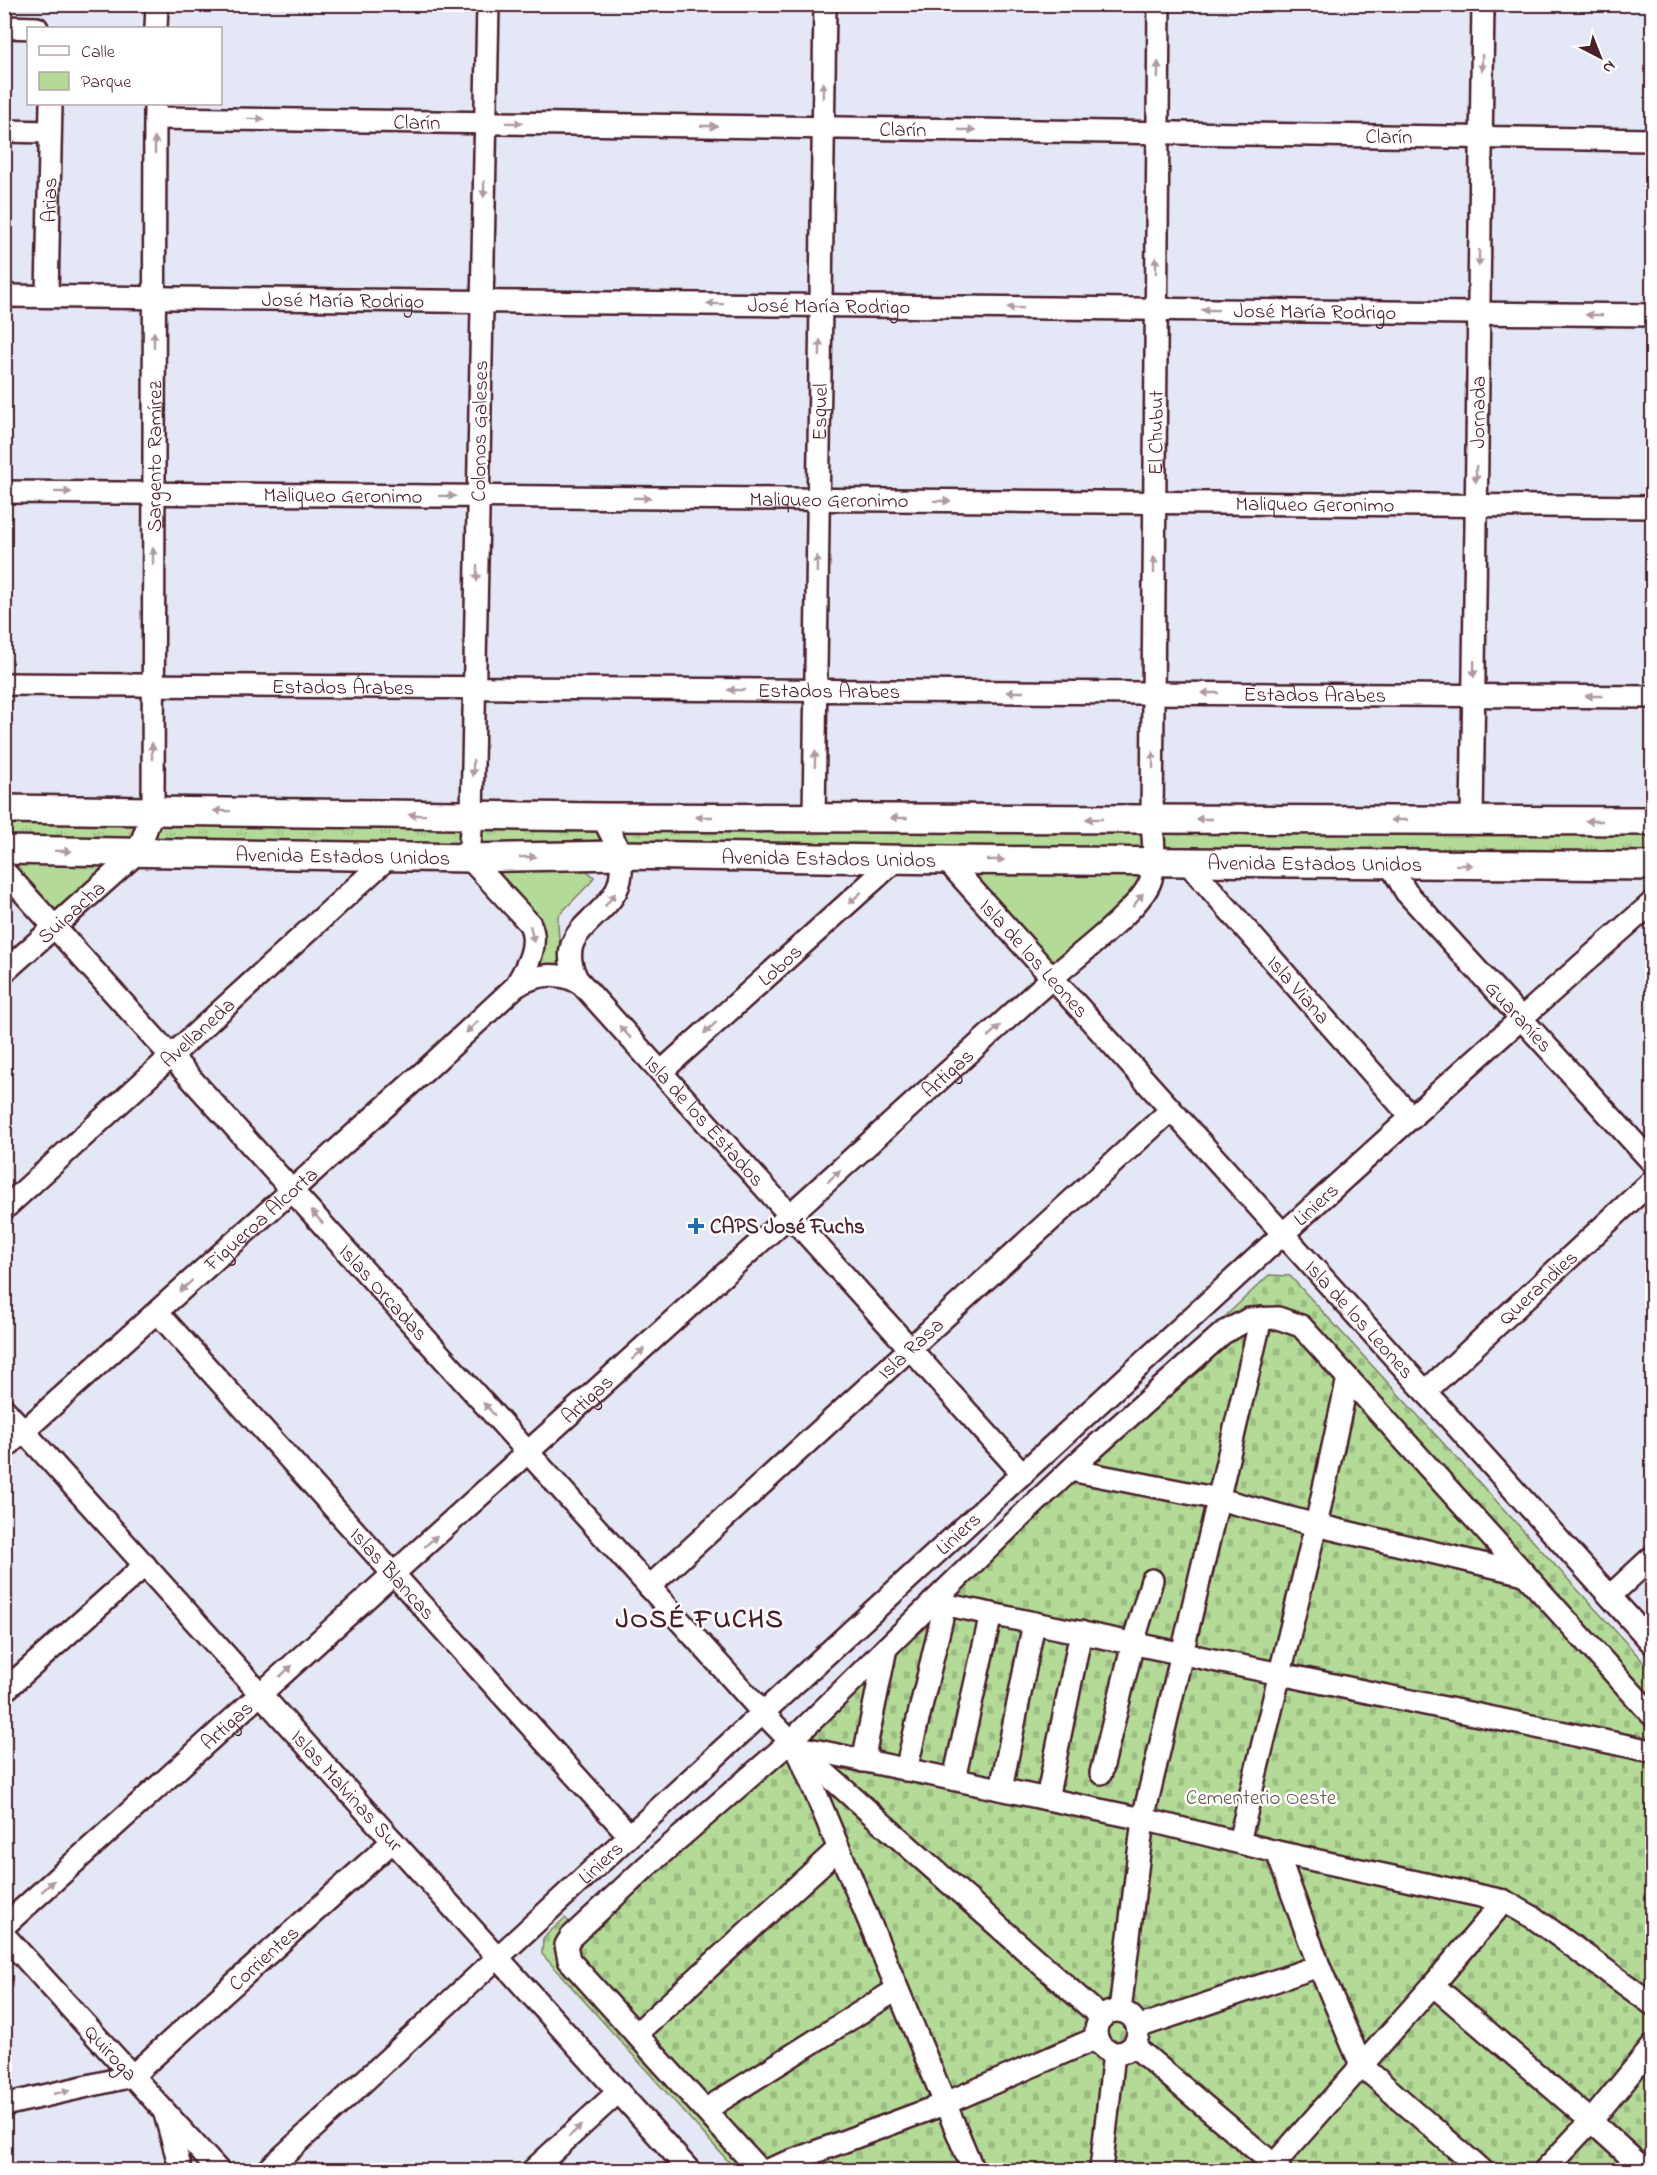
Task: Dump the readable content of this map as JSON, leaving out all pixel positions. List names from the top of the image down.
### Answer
{
  "streets": {
    "main road": ["Avenida Estados Unidos"],
    "street": [
      "Clarín",
      "Arias",
      "José María Rodrigo",
      "Esquel",
      "Jornada",
      "Colonos Galeses",
      "El Chubut",
      "Sargento Ramírez",
      "Maliqueo Geronimo",
      "Estados Árabes",
      "Suipacha",
      "Isla de los Leones",
      "Lobos",
      "Isla Viana",
      "Guaraníes",
      "Avellaneda",
      "Artigas",
      "Isla de los Estados",
      "Liniers",
      "Figueroa Alcorta",
      "Querandies",
      "Islas Orcadas",
      "Isla Rasa",
      "Islas Blancas",
      "Islas Malvinas Sur",
      "Corrientes",
      "Quiroga"
    ]
  },
  "crossings": [
    ["Clarín", "Esquel"],
    ["Clarín", "Jornada"],
    ["Clarín", "Colonos Galeses"],
    ["Clarín", "El Chubut"],
    ["Clarín", "Sargento Ramírez"],
    ["Arias", "José María Rodrigo"],
    ["José María Rodrigo", "Esquel"],
    ["José María Rodrigo", "Jornada"],
    ["José María Rodrigo", "Colonos Galeses"],
    ["José María Rodrigo", "El Chubut"],
    ["José María Rodrigo", "Sargento Ramírez"],
    ["Esquel", "Maliqueo Geronimo"],
    ["Esquel", "Estados Árabes"],
    ["Esquel", "Avenida Estados Unidos"],
    ["Jornada", "Maliqueo Geronimo"],
    ["Jornada", "Estados Árabes"],
    ["Jornada", "Avenida Estados Unidos"],
    ["Colonos Galeses", "Maliqueo Geronimo"],
    ["Colonos Galeses", "Estados Árabes"],
    ["Colonos Galeses", "Avenida Estados Unidos"],
    ["El Chubut", "Maliqueo Geronimo"],
    ["El Chubut", "Estados Árabes"],
    ["El Chubut", "Avenida Estados Unidos"],
    ["El Chubut", "Artigas"],
    ["Sargento Ramírez", "Maliqueo Geronimo"],
    ["Sargento Ramírez", "Estados Árabes"],
    ["Sargento Ramírez", "Avenida Estados Unidos"],
    ["Avenida Estados Unidos", "Suipacha"],
    ["Avenida Estados Unidos", "Isla de los Leones"],
    ["Avenida Estados Unidos", "Lobos"],
    ["Avenida Estados Unidos", "Isla Viana"],
    ["Avenida Estados Unidos", "Guaraníes"],
    ["Avenida Estados Unidos", "Avellaneda"],
    ["Avenida Estados Unidos", "Artigas"],
    ["Avenida Estados Unidos", "Isla de los Estados"],
    ["Suipacha", "Islas Orcadas"],
    ["Isla de los Leones", "Artigas"],
    ["Isla de los Leones", "Liniers"],
    ["Isla de los Leones", "Querandies"],
    ["Isla de los Leones", "Isla Rasa"],
    ["Lobos", "Isla de los Estados"],
    ["Isla Viana", "Liniers"],
    ["Guaraníes", "Liniers"],
    ["Avellaneda", "Islas Orcadas"],
    ["Artigas", "Isla de los Estados"],
    ["Artigas", "Islas Orcadas"],
    ["Artigas", "Islas Blancas"],
    ["Artigas", "Islas Malvinas Sur"],
    ["Isla de los Estados", "Liniers"],
    ["Isla de los Estados", "Isla Rasa"],
    ["Liniers", "Islas Orcadas"],
    ["Liniers", "Islas Blancas"],
    ["Liniers", "Islas Malvinas Sur"],
    ["Figueroa Alcorta", "Islas Orcadas"],
    ["Figueroa Alcorta", "Islas Blancas"],
    ["Figueroa Alcorta", "Islas Malvinas Sur"],
    ["Islas Orcadas", "Isla Rasa"],
    ["Islas Malvinas Sur", "Corrientes"],
    ["Corrientes", "Quiroga"]
  ],
  "one_way": [
    "Clarín",
    "José María Rodrigo",
    "Esquel",
    "Jornada",
    "Colonos Galeses",
    "El Chubut",
    "Sargento Ramírez",
    "Maliqueo Geronimo",
    "Estados Árabes",
    "Lobos",
    "Artigas",
    "Figueroa Alcorta"
  ],
  "districts": ["JOSÉ FUCHS"],
  "parks": ["Cementerio Oeste"],
  "places": {
    "health": ["CAPS José Fuchs"]
  },
  "legend": ["Calle", "Parque"],
  "north": "bottom right"
}
